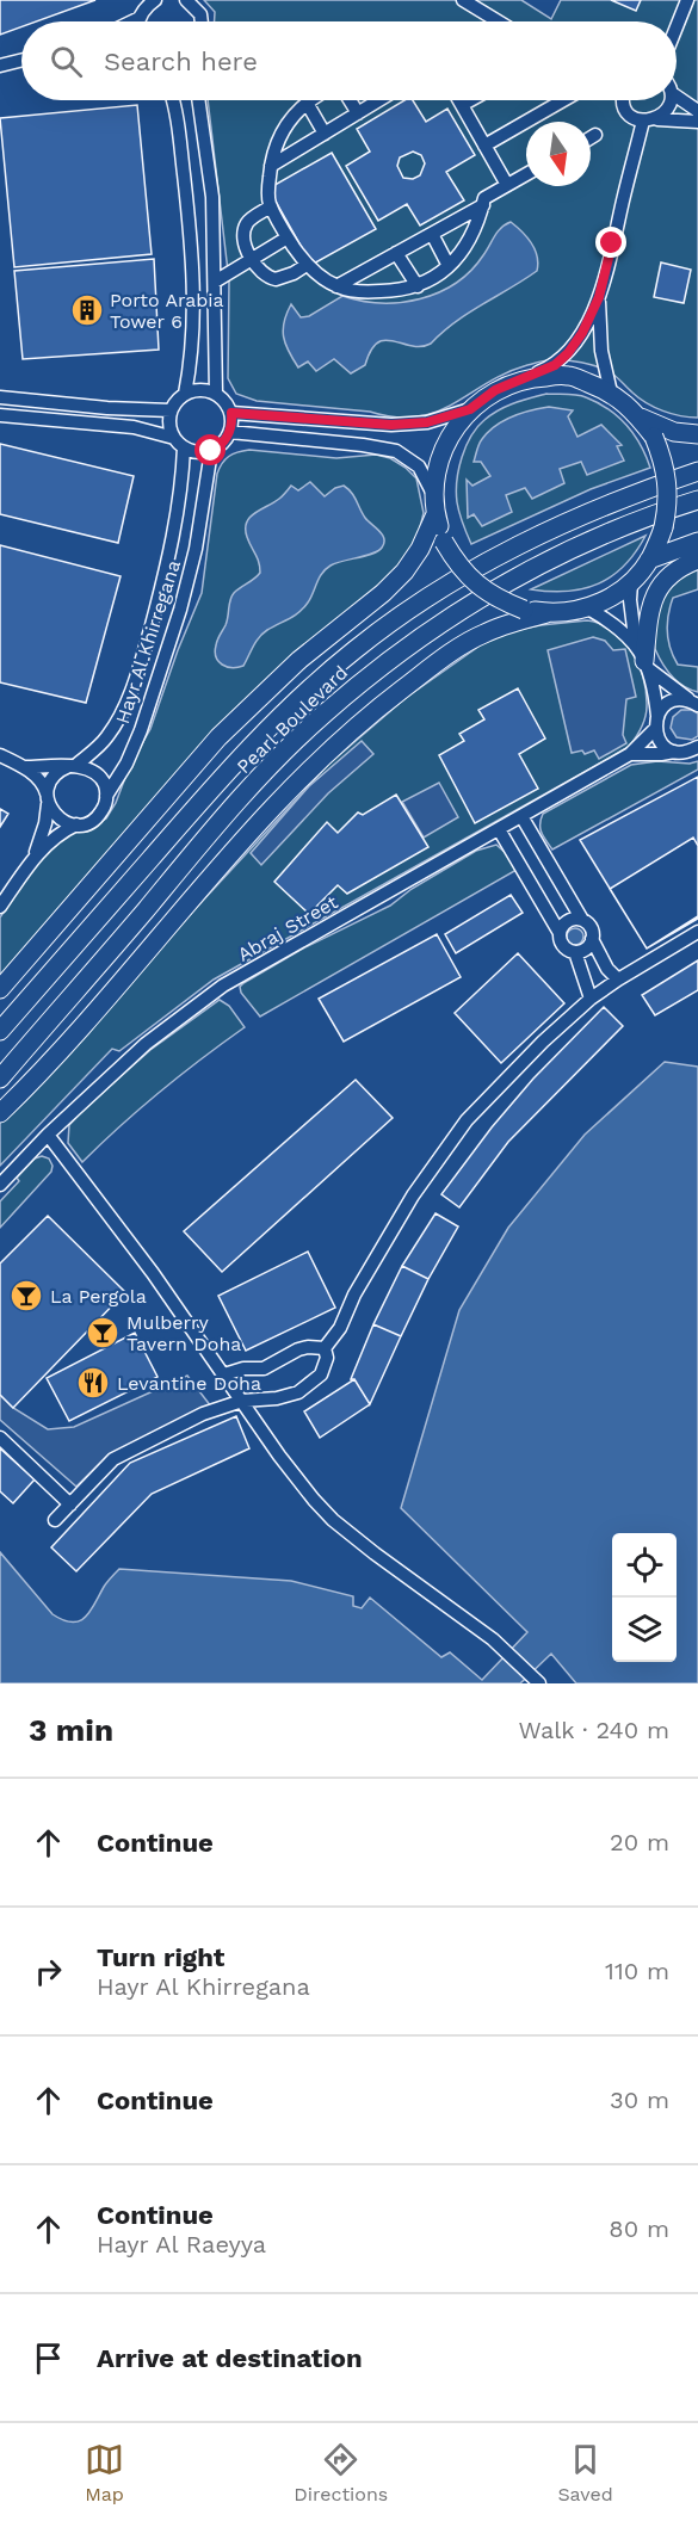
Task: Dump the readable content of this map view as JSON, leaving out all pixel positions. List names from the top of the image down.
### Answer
{
  "streets": {
    "main road": ["Pearl Boulevard"],
    "street": ["Hayr Al Khirregana", "Abraj Street"]
  },
  "places": {
    "building": ["Porto Arabia Tower 6"],
    "bar": ["La Pergola", "Mulberry Tavern Doha"],
    "restaurant": ["Levantine Doha"]
  },
  "north": "bottom",
  "page": {
    "search": "Search here",
    "heading": ["3 min", "Walk · 240 m"],
    "list": [
      ["Continue", "20 m"],
      ["Turn right", "Hayr Al Khirregana", "110 m"],
      ["Continue", "30 m"],
      ["Continue", "Hayr Al Raeyya", "80 m"],
      "Arrive at destination"
    ],
    "nav": ["Map", "Directions", "Saved"]
  }
}
